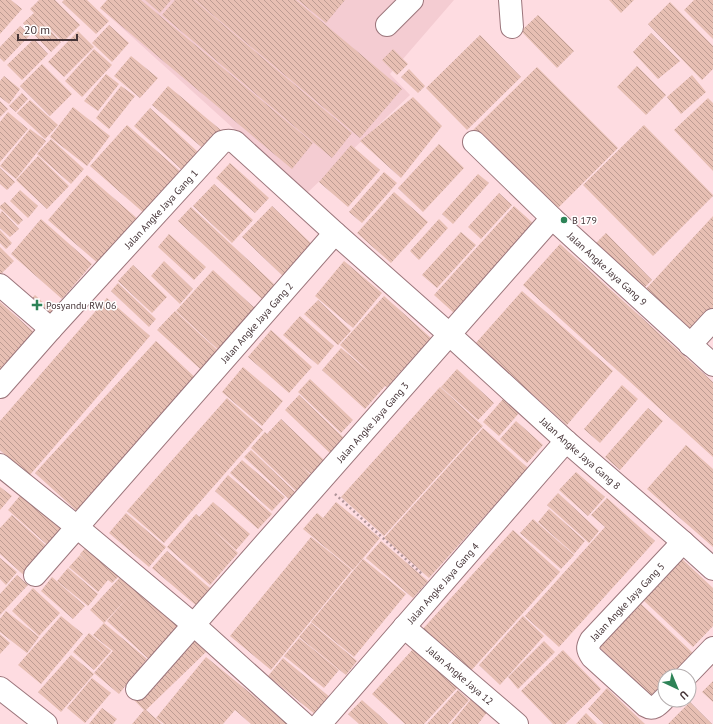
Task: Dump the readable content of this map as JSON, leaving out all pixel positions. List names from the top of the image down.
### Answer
{
  "streets": {
    "street": [
      "Jalan Angke Jaya Gang 1",
      "Jalan Angke Jaya Gang 9",
      "Jalan Angke Jaya Gang 2",
      "Jalan Angke Jaya Gang 3",
      "Jalan Angke Jaya Gang 8",
      "Jalan Angke Jaya Gang 4",
      "Jalan Angke Jaya Gang 5",
      "Jalan Angke Jaya 12"
    ]
  },
  "crossings": [
    ["Jalan Angke Jaya Gang 1", "Jalan Angke Jaya Gang 2"],
    ["Jalan Angke Jaya Gang 9", "Jalan Angke Jaya Gang 3"],
    ["Jalan Angke Jaya Gang 3", "Jalan Angke Jaya Gang 8"],
    ["Jalan Angke Jaya Gang 8", "Jalan Angke Jaya Gang 4"],
    ["Jalan Angke Jaya Gang 8", "Jalan Angke Jaya Gang 5"],
    ["Jalan Angke Jaya Gang 4", "Jalan Angke Jaya 12"]
  ],
  "places": {
    "other": ["B 179"],
    "health": ["Posyandu RW 06"]
  },
  "scale_bar": "20 m",
  "north": "bottom right"
}
